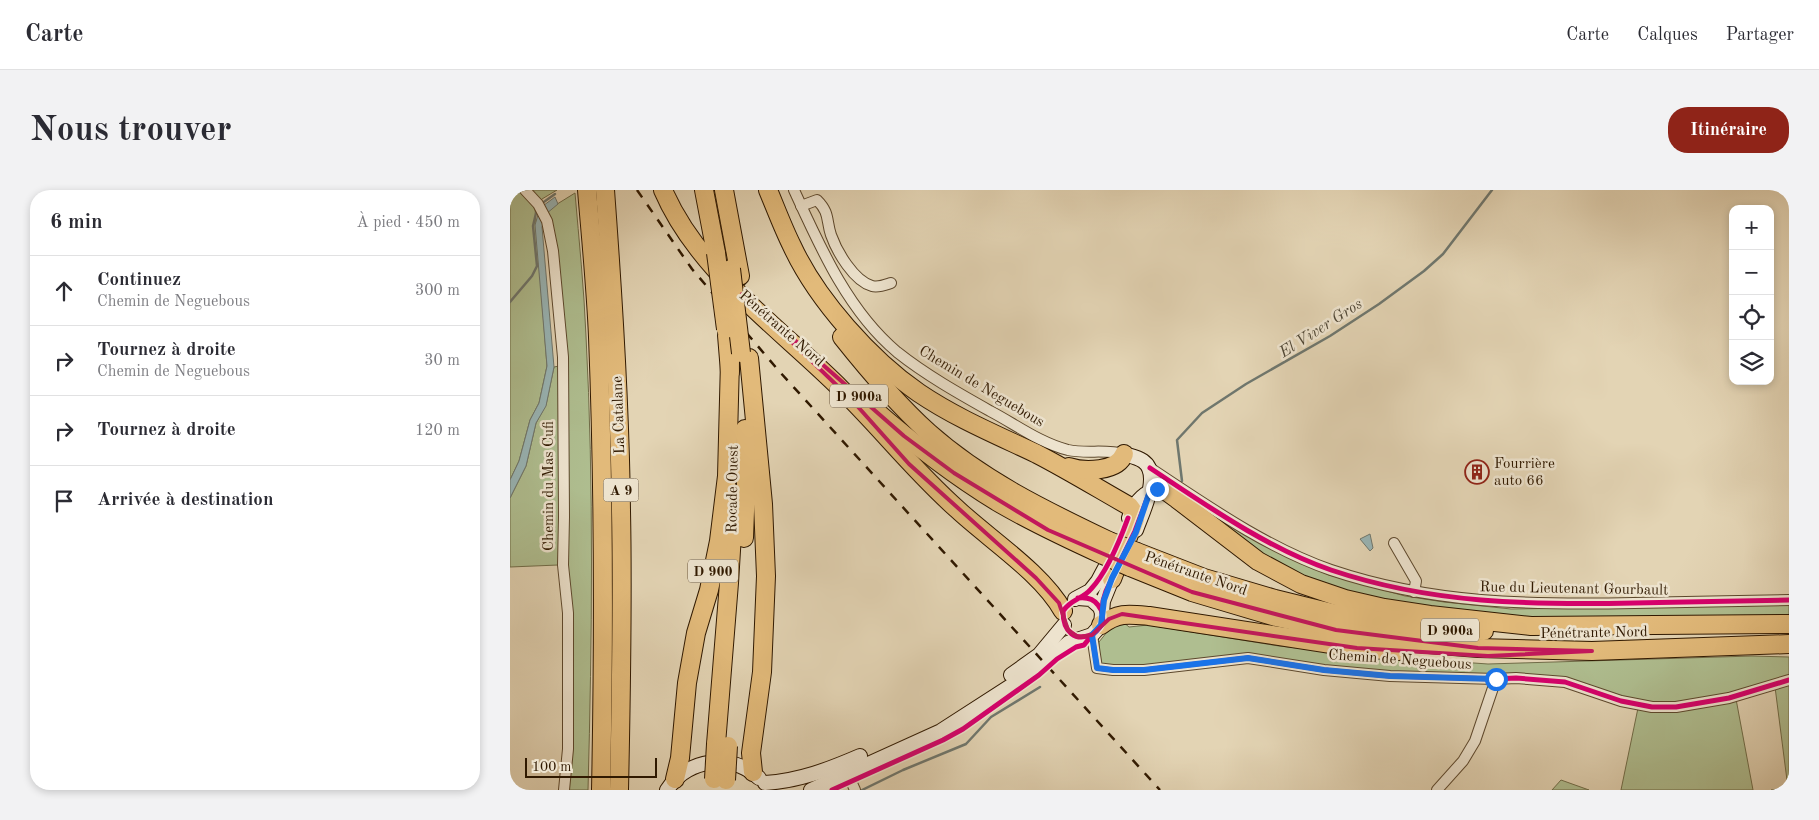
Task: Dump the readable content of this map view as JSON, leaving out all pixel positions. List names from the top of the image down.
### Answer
{
  "streets": {
    "highway": [
      "Pénétrante Nord",
      "D 900a",
      "La Catalane",
      "Rocade Ouest",
      "A 9",
      "D 900"
    ],
    "street": ["Chemin de Neguebous", "Chemin du Mas Cufi", "Rue du Lieutenant Gourbault"]
  },
  "crossings": [
    ["Pénétrante Nord", "D 900a"],
    ["Pénétrante Nord", "Rocade Ouest"],
    ["Pénétrante Nord", "D 900"],
    ["D 900a", "Rocade Ouest"],
    ["D 900a", "D 900"],
    ["Rocade Ouest", "D 900"]
  ],
  "water": ["El Viver Gros"],
  "places": {
    "building": ["Fourrière auto 66"]
  },
  "scale_bar": "100 m",
  "page": {
    "header": "Carte",
    "nav": ["Carte", "Calques", "Partager"],
    "buttons": "Itinéraire",
    "title": "Nous trouver",
    "heading": ["6 min", "À pied · 450 m"],
    "map_buttons": ["+", "−"],
    "list": [
      ["Continuez", "Chemin de Neguebous", "300 m"],
      ["Tournez à droite", "Chemin de Neguebous", "30 m"],
      ["Tournez à droite", "120 m"],
      "Arrivée à destination"
    ],
    "scale": "100 m"
  }
}
